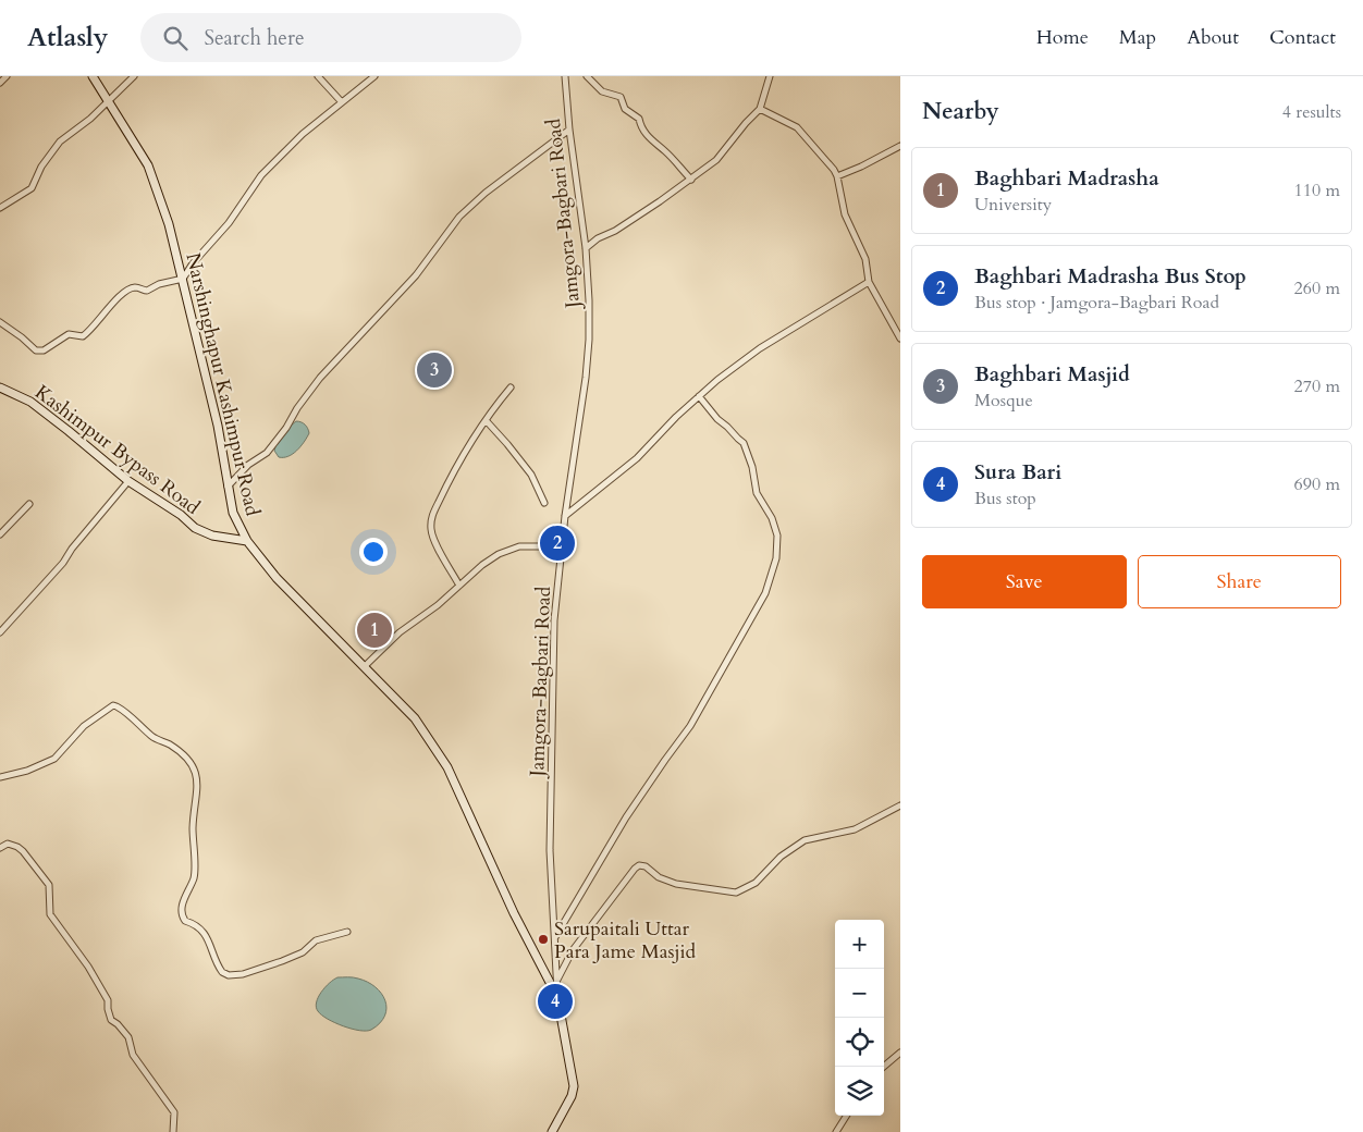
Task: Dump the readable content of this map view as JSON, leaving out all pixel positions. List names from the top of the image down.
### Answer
{
  "streets": {
    "main road": ["Narshinghapur Kashimpur Road", "Kashimpur Bypass Road"],
    "street": ["Jamgora-Bagbari Road"]
  },
  "crossings": [
    ["Jamgora-Bagbari Road", "Narshinghapur Kashimpur Road"],
    ["Narshinghapur Kashimpur Road", "Kashimpur Bypass Road"]
  ],
  "places": ["Sarupaitali Uttar Para Jame Masjid"],
  "page": {
    "header": "Atlasly",
    "search": "Search here",
    "nav": [
      "Home",
      "Map",
      "About",
      "Contact"
    ],
    "heading": ["Nearby", "4 results"],
    "list": [
      {
        "mark": "1",
        "name": "Baghbari Madrasha",
        "note": "University",
        "value": "110 m"
      },
      {
        "mark": "2",
        "name": "Baghbari Madrasha Bus Stop",
        "note": "Bus stop · Jamgora-Bagbari Road",
        "value": "260 m"
      },
      {
        "mark": "3",
        "name": "Baghbari Masjid",
        "note": "Mosque",
        "value": "270 m"
      },
      {
        "mark": "4",
        "name": "Sura Bari",
        "note": "Bus stop",
        "value": "690 m"
      }
    ],
    "pins": [
      "3",
      "2",
      "1",
      "4"
    ],
    "buttons": ["Save", "Share"],
    "map_buttons": ["+", "−"]
  }
}
